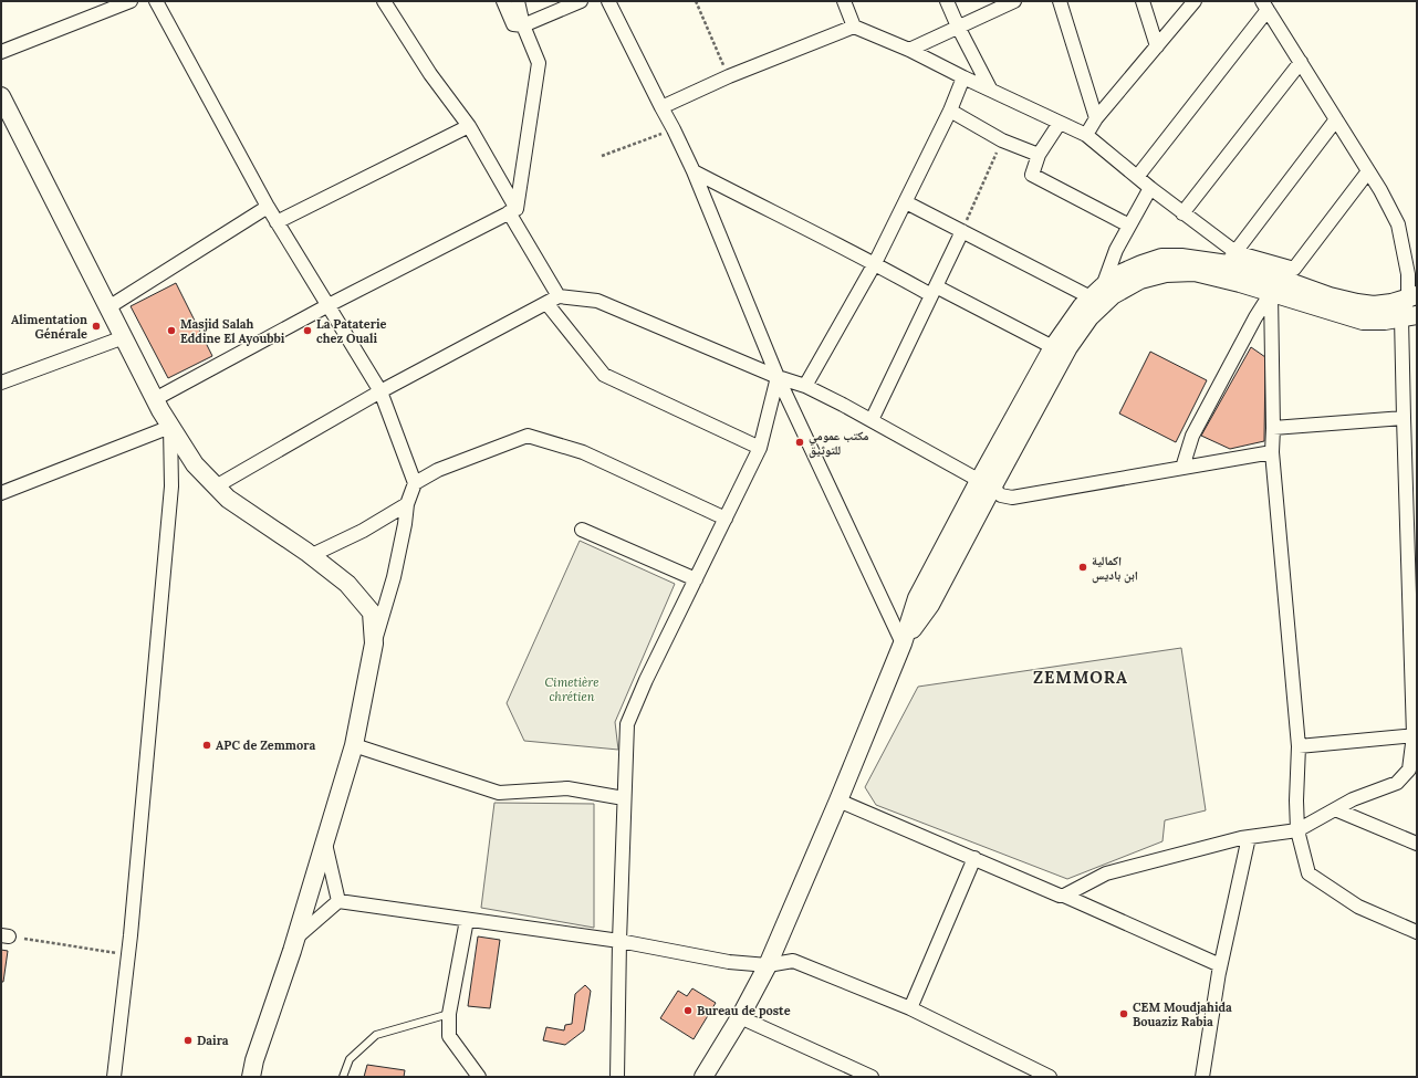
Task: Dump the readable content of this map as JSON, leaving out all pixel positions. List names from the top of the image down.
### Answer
{
  "districts": ["ZEMMORA"],
  "parks": ["Cimetière chrétien"],
  "places": [
    "Alimentation Générale",
    "Masjid Salah Eddine El Ayoubbi",
    "La Pataterie chez Ouali",
    "مكتب عمومي للتوثيق",
    "اكمالية ابن باديس",
    "APC de Zemmora",
    "Bureau de poste",
    "CEM Moudjahida Bouaziz Rabia",
    "Daira"
  ]
}
